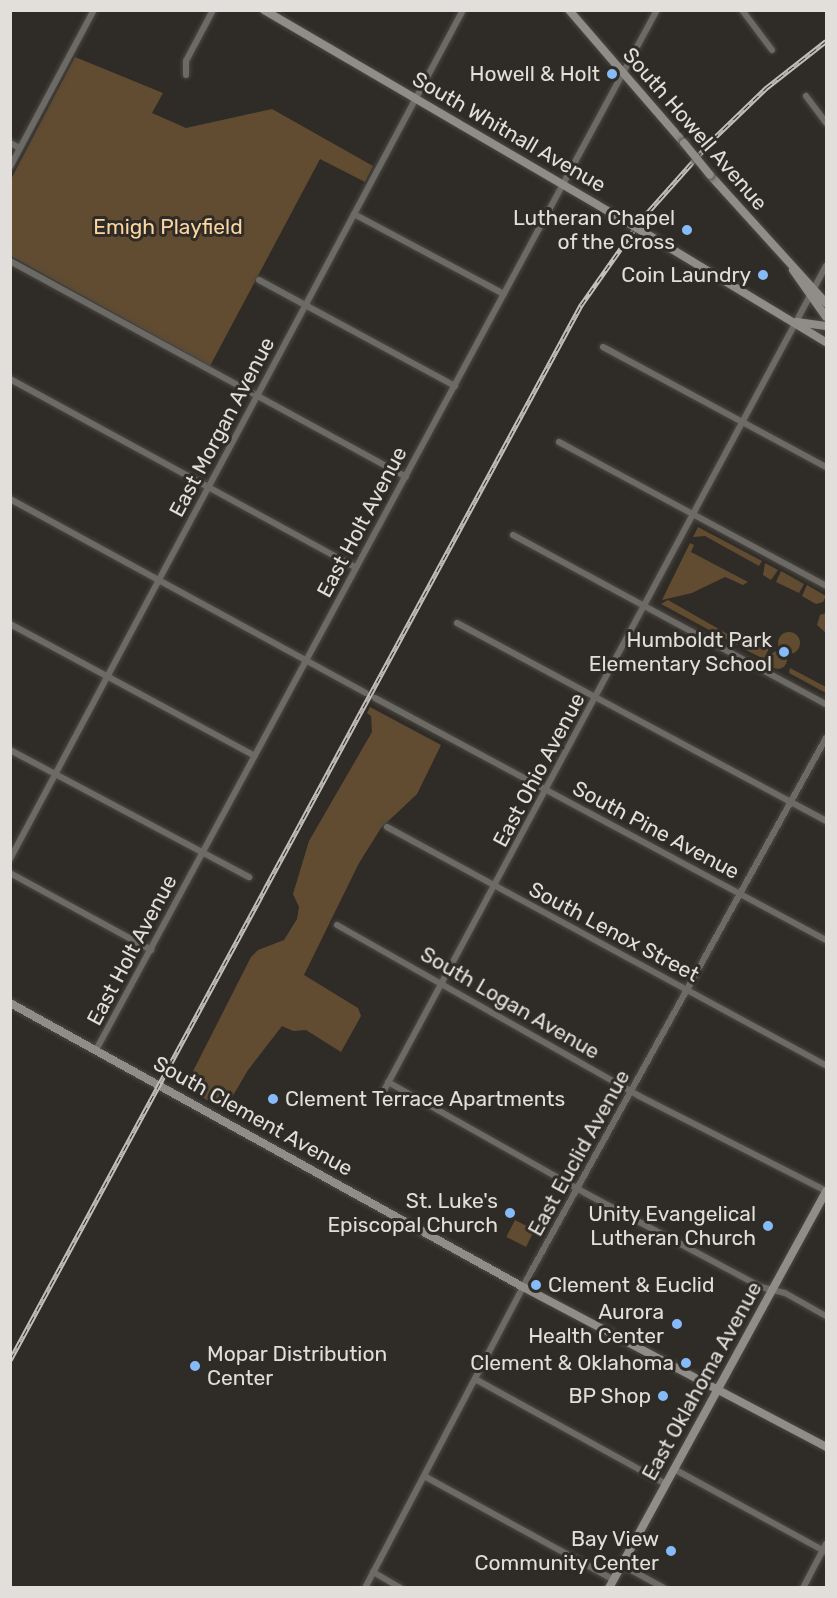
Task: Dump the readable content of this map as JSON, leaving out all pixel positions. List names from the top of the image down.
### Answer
{
  "streets": {
    "street": [
      "South Howell Avenue",
      "South Whitnall Avenue",
      "East Morgan Avenue",
      "East Holt Avenue",
      "East Ohio Avenue",
      "South Pine Avenue",
      "South Lenox Street",
      "South Logan Avenue",
      "South Clement Avenue",
      "East Euclid Avenue",
      "East Oklahoma Avenue"
    ]
  },
  "crossings": [
    ["South Howell Avenue", "East Holt Avenue"],
    ["South Howell Avenue", "East Ohio Avenue"],
    ["South Whitnall Avenue", "East Morgan Avenue"],
    ["South Whitnall Avenue", "East Holt Avenue"],
    ["South Whitnall Avenue", "East Ohio Avenue"],
    ["East Holt Avenue", "South Clement Avenue"],
    ["East Ohio Avenue", "South Pine Avenue"],
    ["East Ohio Avenue", "South Lenox Street"],
    ["East Ohio Avenue", "South Logan Avenue"],
    ["South Pine Avenue", "East Euclid Avenue"],
    ["South Lenox Street", "East Euclid Avenue"],
    ["South Logan Avenue", "East Euclid Avenue"],
    ["South Logan Avenue", "East Oklahoma Avenue"],
    ["South Clement Avenue", "East Euclid Avenue"],
    ["South Clement Avenue", "East Oklahoma Avenue"]
  ],
  "parks": ["Emigh Playfield"],
  "places": [
    "Howell & Holt",
    "Lutheran Chapel of the Cross",
    "Coin Laundry",
    "Humboldt Park Elementary School",
    "Clement Terrace Apartments",
    "St. Luke's Episcopal Church",
    "Unity Evangelical Lutheran Church",
    "Clement & Euclid",
    "Aurora Health Center",
    "Clement & Oklahoma",
    "Mopar Distribution Center",
    "BP Shop",
    "Bay View Community Center"
  ]
}
